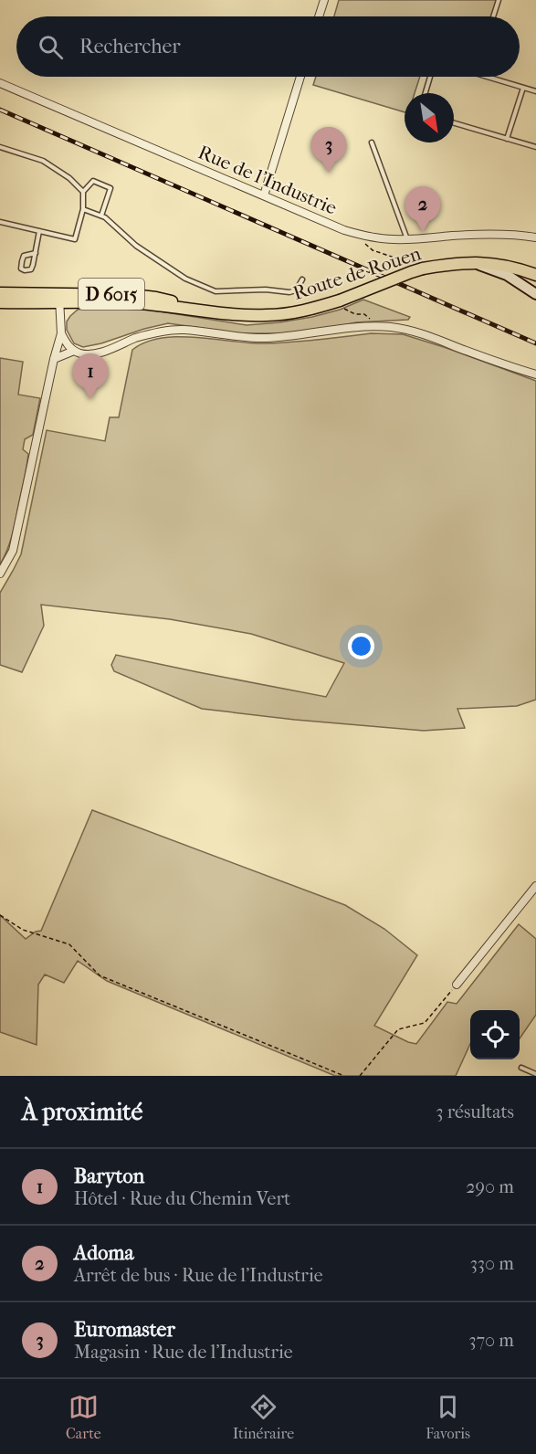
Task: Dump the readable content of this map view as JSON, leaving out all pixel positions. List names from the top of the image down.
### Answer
{
  "streets": {
    "main road": ["Route de Rouen", "D 6015"],
    "street": ["Rue de l'Industrie"]
  },
  "north": "bottom right",
  "page": {
    "search": "Rechercher",
    "pins": ["3", "2", "1"],
    "heading": ["À proximité", "3 résultats"],
    "list": [
      {
        "mark": "1",
        "name": "Baryton",
        "note": "Hôtel · Rue du Chemin Vert",
        "value": "290 m"
      },
      {
        "mark": "2",
        "name": "Adoma",
        "note": "Arrêt de bus · Rue de l'Industrie",
        "value": "330 m"
      },
      {
        "mark": "3",
        "name": "Euromaster",
        "note": "Magasin · Rue de l'Industrie",
        "value": "370 m"
      }
    ],
    "nav": ["Carte", "Itinéraire", "Favoris"]
  }
}
